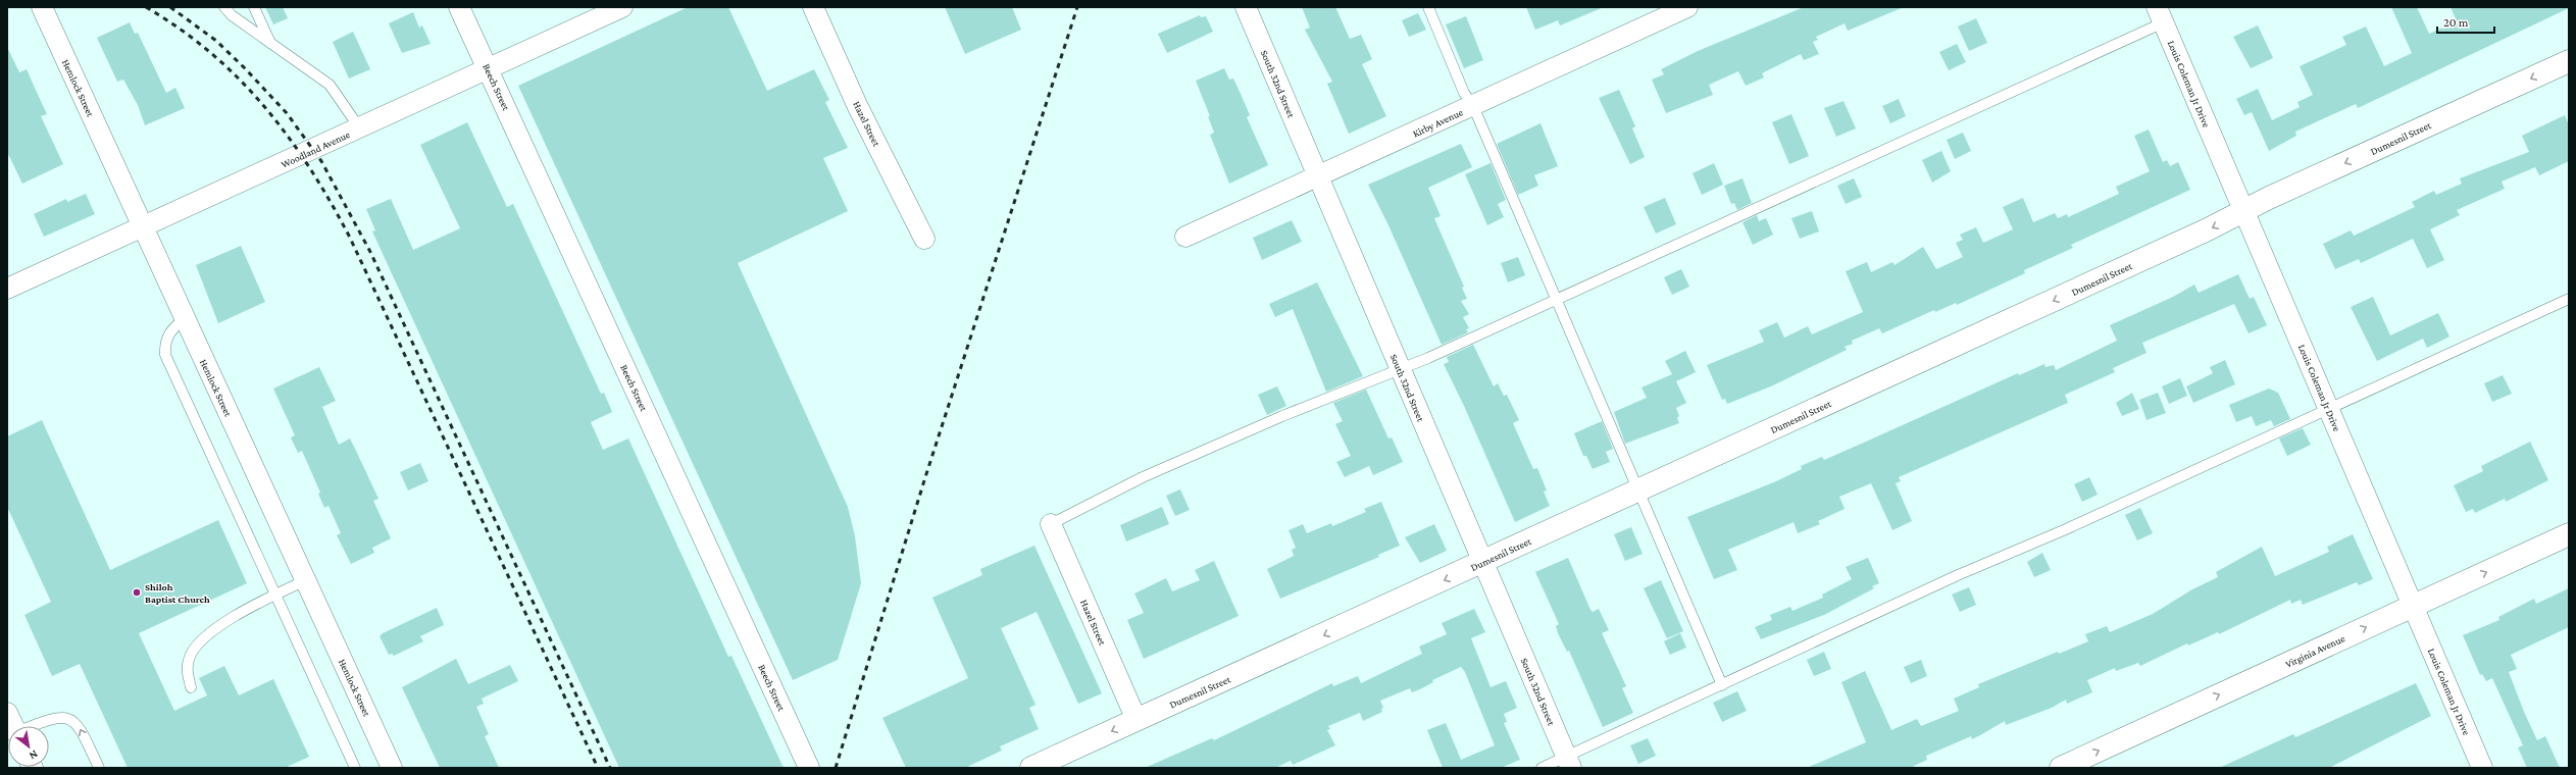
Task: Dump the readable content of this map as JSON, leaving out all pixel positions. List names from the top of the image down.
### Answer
{
  "streets": {
    "main road": ["Dumesnil Street", "Virginia Avenue"],
    "street": [
      "South 32nd Street",
      "Louis Coleman Jr Drive",
      "Beech Street",
      "Hemlock Street",
      "Kirby Avenue",
      "Hazel Street",
      "Woodland Avenue"
    ]
  },
  "crossings": [
    ["South 32nd Street", "Kirby Avenue"],
    ["South 32nd Street", "Dumesnil Street"],
    ["Louis Coleman Jr Drive", "Dumesnil Street"],
    ["Louis Coleman Jr Drive", "Virginia Avenue"],
    ["Beech Street", "Woodland Avenue"],
    ["Hemlock Street", "Woodland Avenue"],
    ["Hazel Street", "Dumesnil Street"]
  ],
  "one_way": ["Dumesnil Street", "Virginia Avenue"],
  "places": ["Shiloh Baptist Church"],
  "scale_bar": "20 m",
  "north": "bottom right"
}
